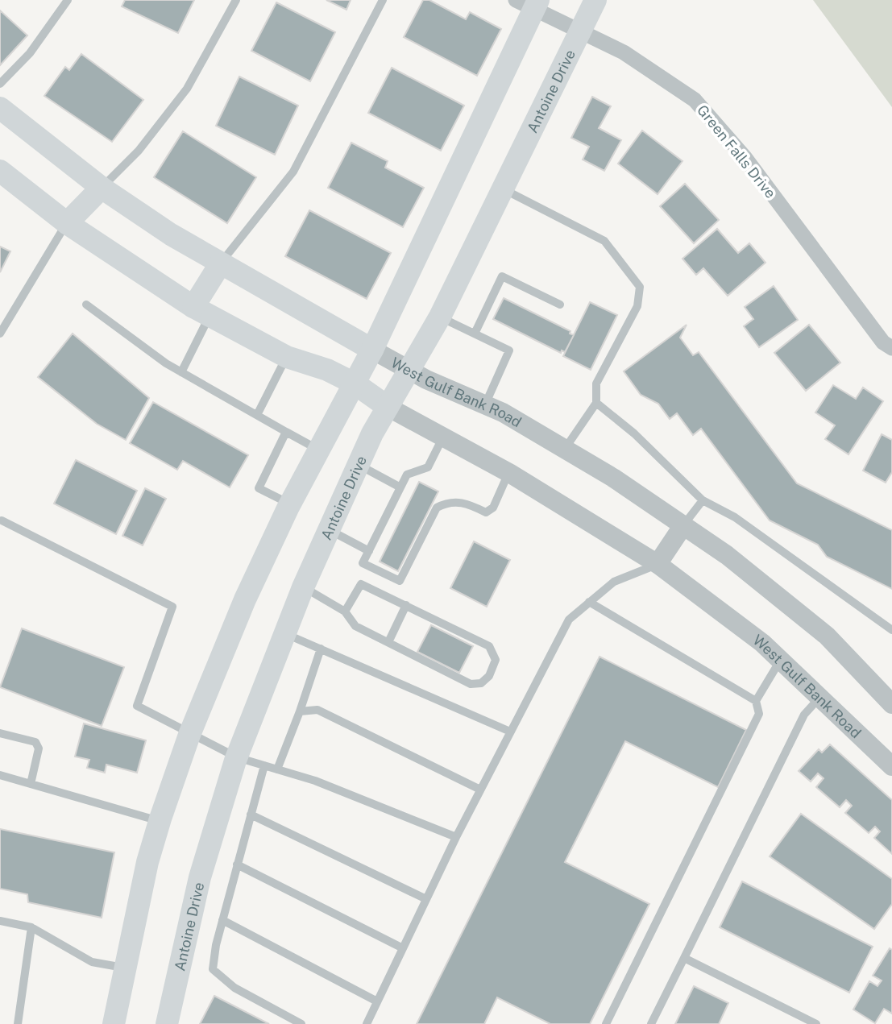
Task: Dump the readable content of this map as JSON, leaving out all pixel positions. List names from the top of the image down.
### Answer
{
  "streets": {
    "main road": ["Antoine Drive", "West Gulf Bank Road"],
    "street": ["Green Falls Drive"]
  },
  "crossings": [
    ["Antoine Drive", "Green Falls Drive"],
    ["Antoine Drive", "West Gulf Bank Road"]
  ]
}
